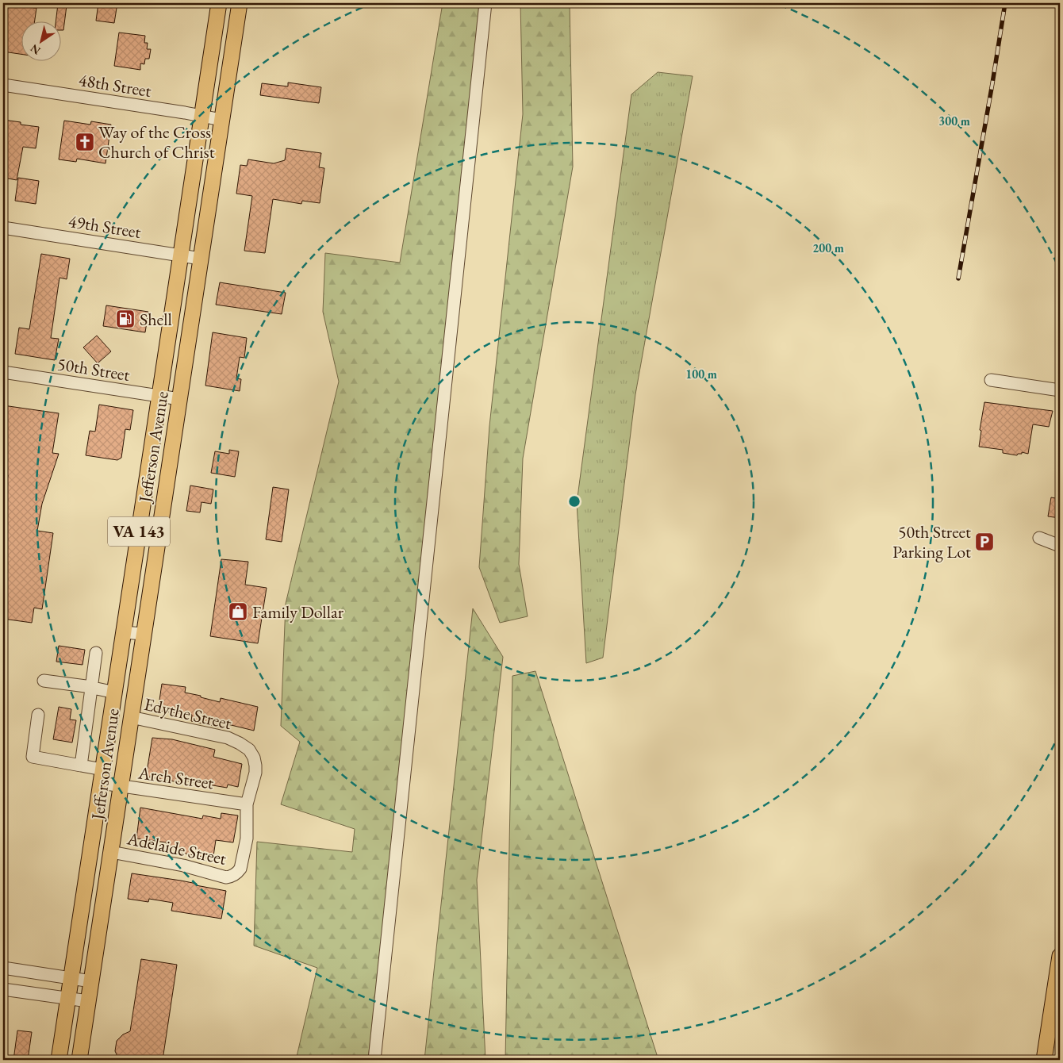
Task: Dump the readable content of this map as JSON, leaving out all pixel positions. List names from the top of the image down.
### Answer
{
  "streets": {
    "main road": ["Jefferson Avenue", "VA 143"],
    "street": [
      "48th Street",
      "49th Street",
      "50th Street",
      "Edythe Street",
      "Arch Street",
      "Adelaide Street"
    ]
  },
  "crossings": [
    ["48th Street", "Jefferson Avenue"],
    ["49th Street", "Jefferson Avenue"],
    ["50th Street", "Jefferson Avenue"],
    ["Jefferson Avenue", "Edythe Street"],
    ["Jefferson Avenue", "Arch Street"],
    ["Jefferson Avenue", "Adelaide Street"],
    ["Edythe Street", "Arch Street"],
    ["Edythe Street", "Adelaide Street"],
    ["Arch Street", "Adelaide Street"]
  ],
  "places": {
    "church": ["Way of the Cross Church of Christ"],
    "fuel station": ["Shell"],
    "parking": ["50th Street Parking Lot"],
    "shop": ["Family Dollar"]
  },
  "north": "bottom left",
  "rings": ["300 m", "200 m", "100 m"]
}
